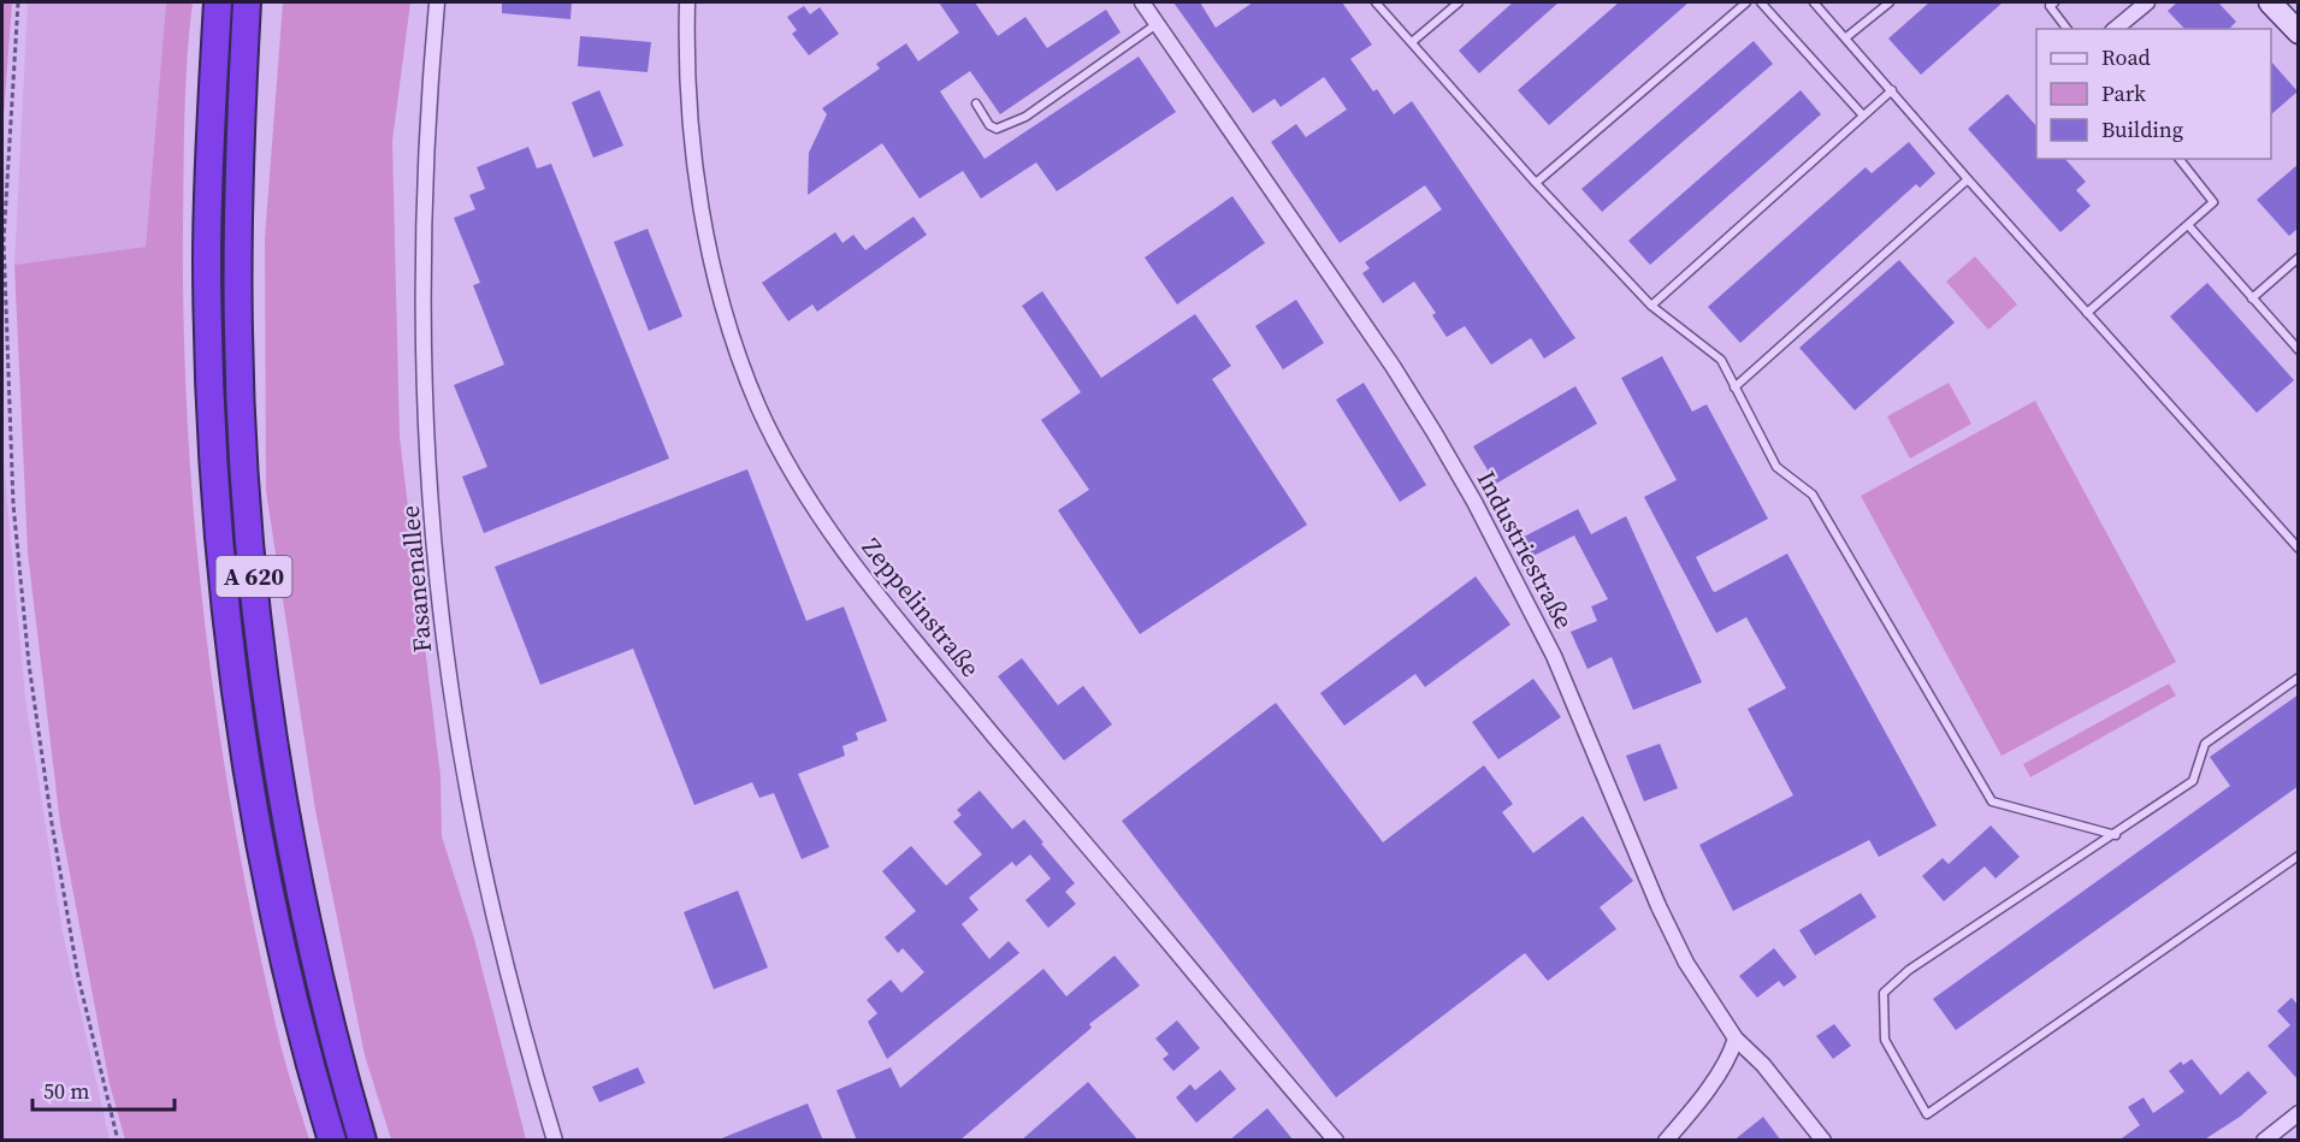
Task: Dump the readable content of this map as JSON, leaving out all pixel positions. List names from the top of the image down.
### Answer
{
  "streets": {
    "highway": ["A 620"],
    "street": ["Industriestraße", "Fasanenallee", "Zeppelinstraße"]
  },
  "legend": ["Road", "Park", "Building"],
  "scale_bar": "50 m"
}
